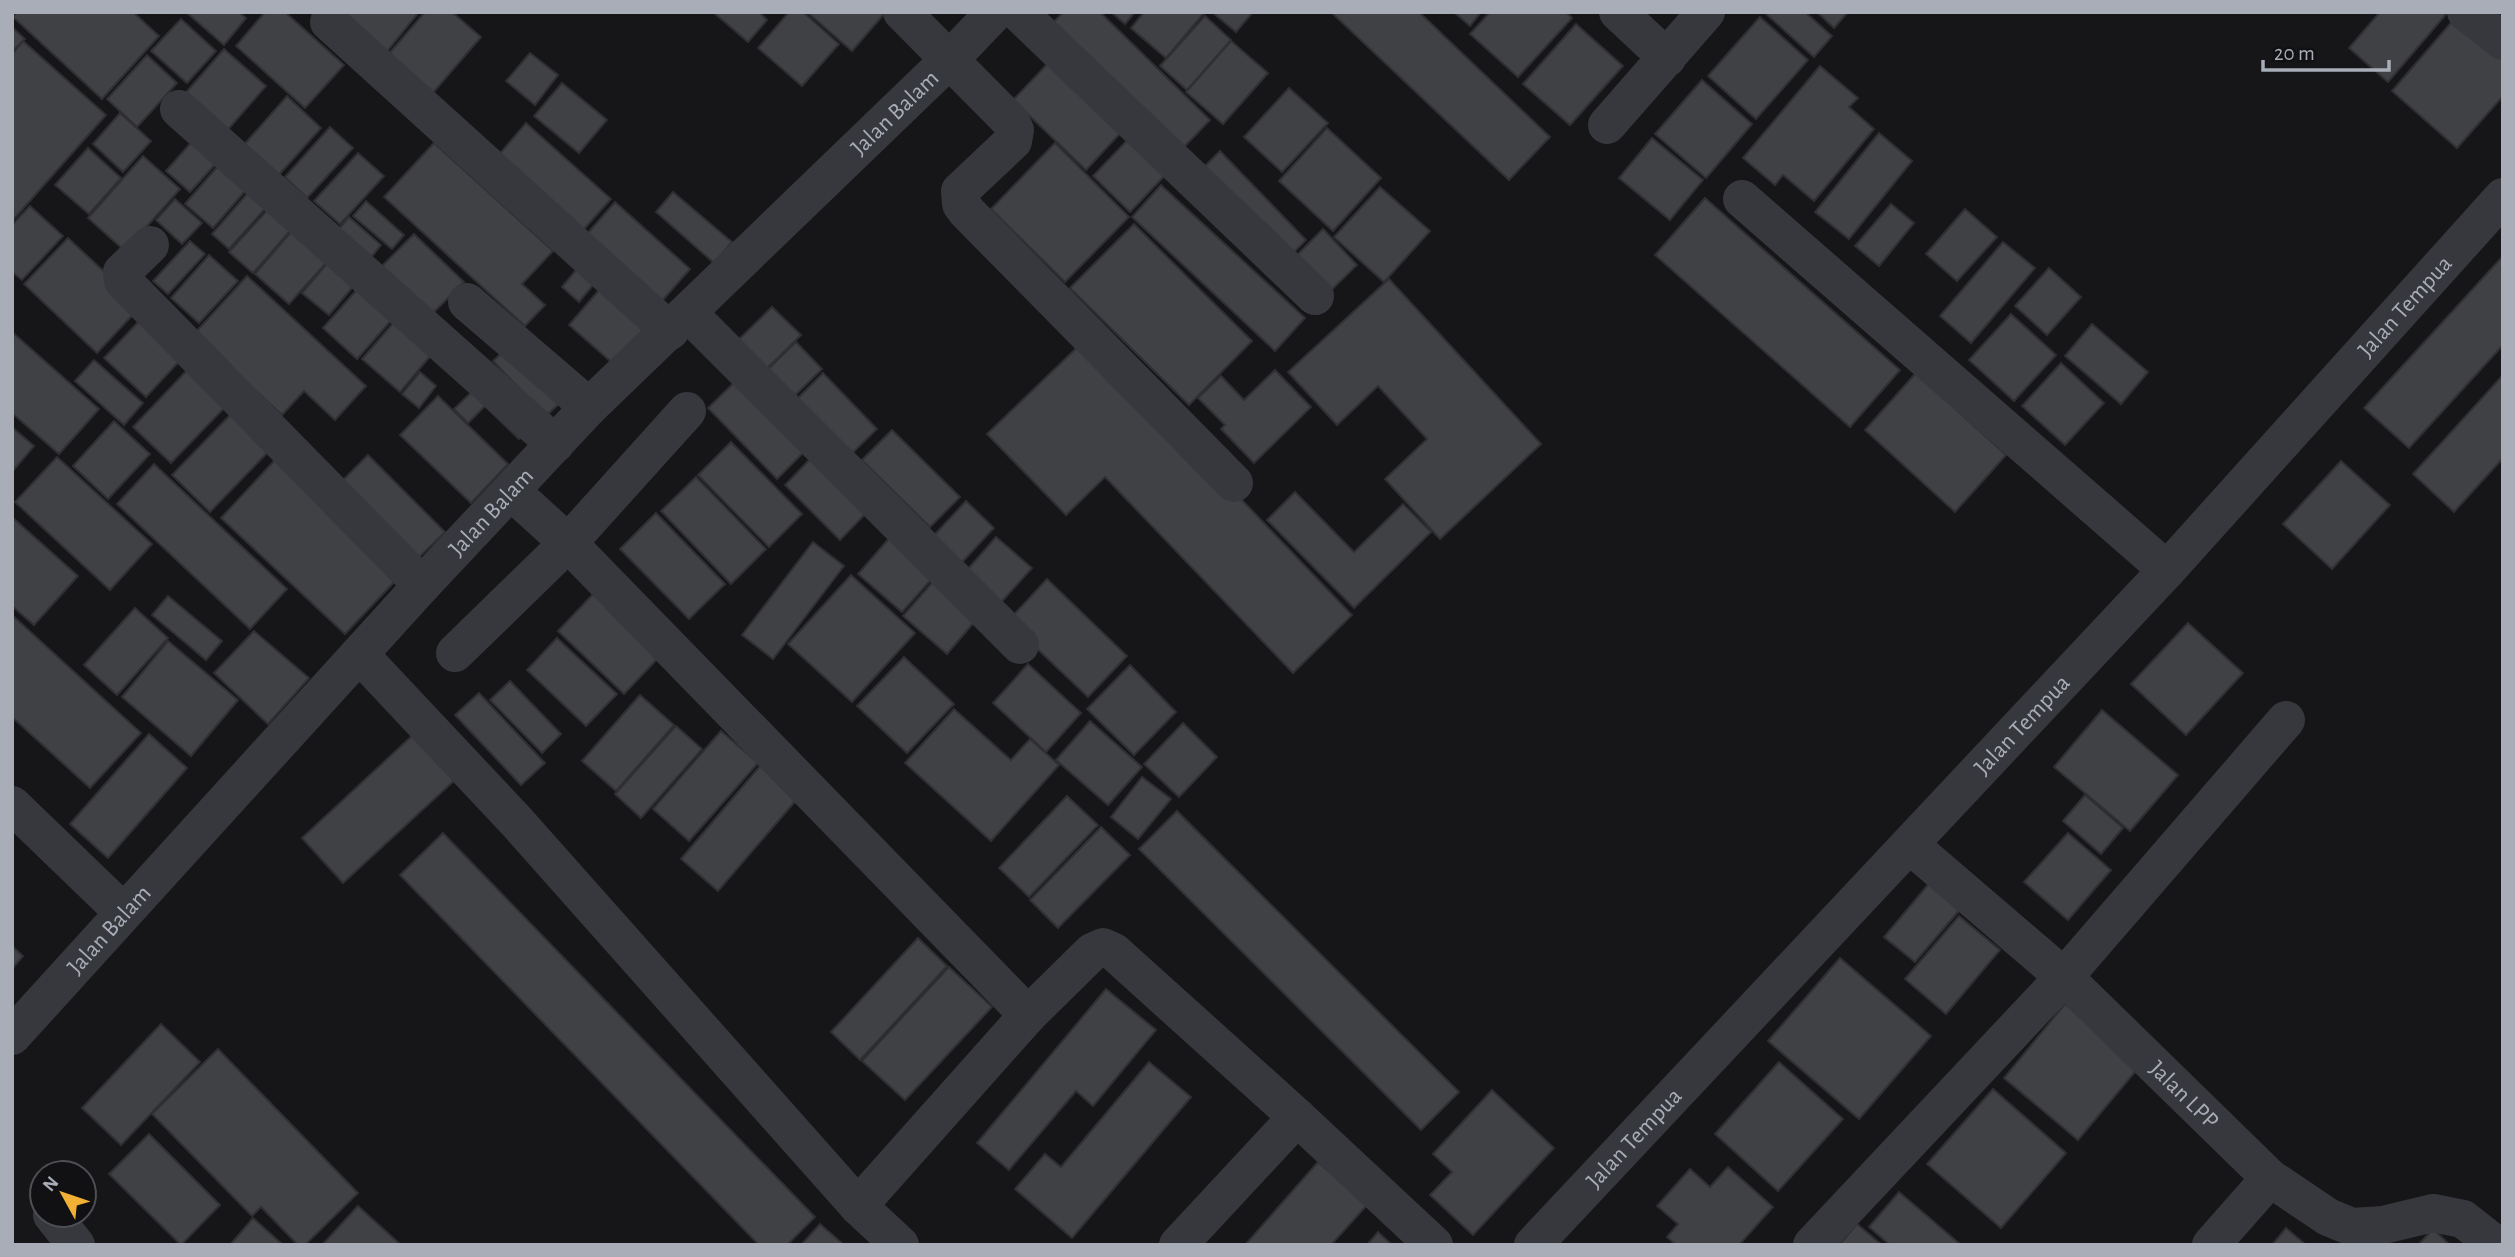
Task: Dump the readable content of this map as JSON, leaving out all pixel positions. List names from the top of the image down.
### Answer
{
  "streets": {
    "street": ["Jalan Balam", "Jalan Tempua", "Jalan LPP"]
  },
  "crossings": [
    ["Jalan Tempua", "Jalan LPP"]
  ],
  "scale_bar": "20 m",
  "north": "top left"
}
